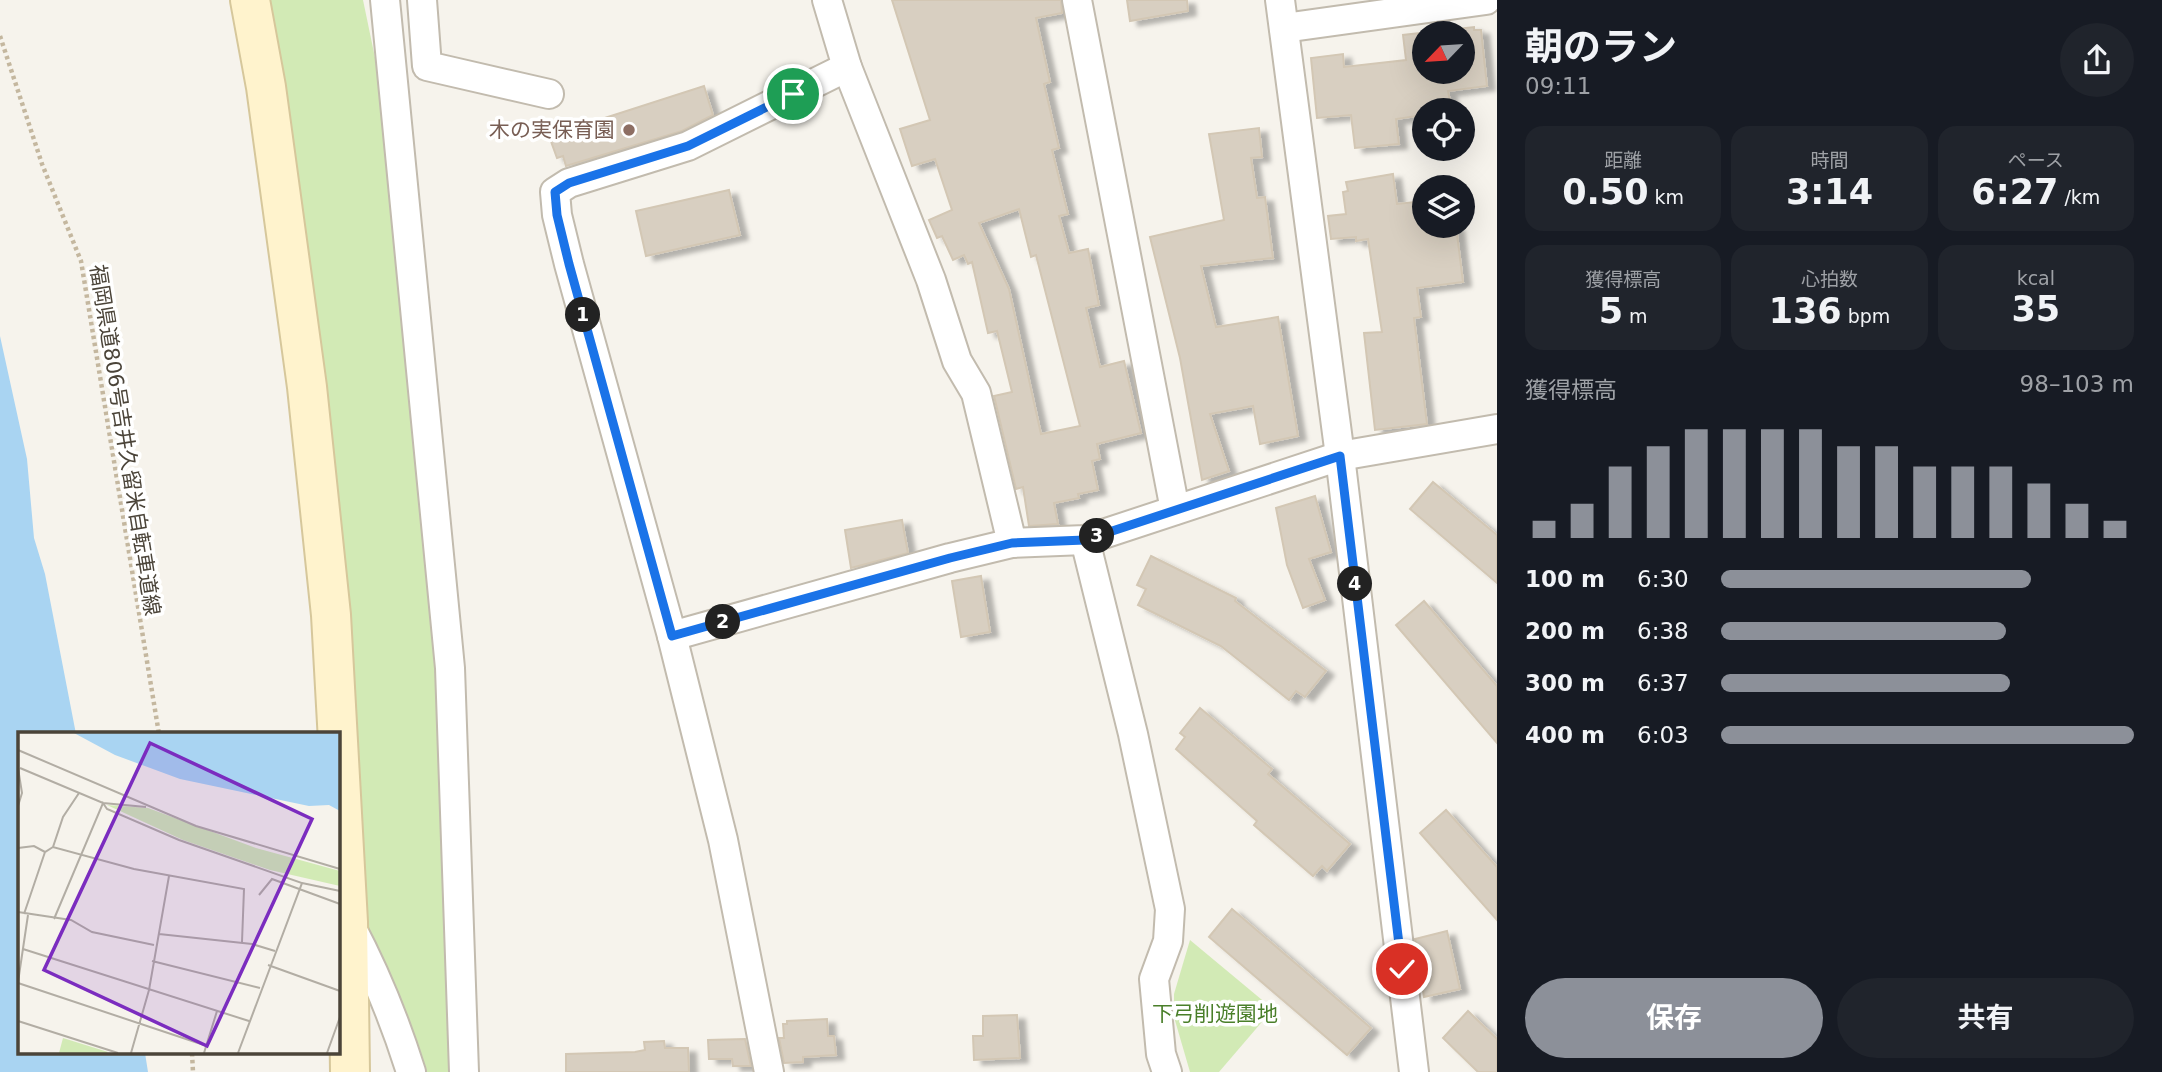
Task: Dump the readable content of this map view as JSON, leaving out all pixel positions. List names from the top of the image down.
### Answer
{
  "streets": {
    "path": ["福岡県道806号吉井久留米自転車道線"]
  },
  "parks": ["下弓削遊園地"],
  "places": ["木の実保育園"],
  "north": "bottom left",
  "page": {
    "heading": ["朝のラン", "09:11"],
    "stats": [
      ["距離", "0.50 km"],
      ["時間", "3:14"],
      ["ペース", "6:27 /km"],
      ["獲得標高", "5 m"],
      ["心拍数", "136 bpm"],
      ["kcal", "35"]
    ],
    "pins": [
      "1",
      "3",
      "4",
      "2"
    ],
    "chart": ["獲得標高", "98–103 m"],
    "list": [
      {
        "name": "100 m",
        "note": "6:30"
      },
      {
        "name": "200 m",
        "note": "6:38"
      },
      {
        "name": "300 m",
        "note": "6:37"
      },
      {
        "name": "400 m",
        "note": "6:03"
      }
    ],
    "buttons": ["保存", "共有"]
  }
}
